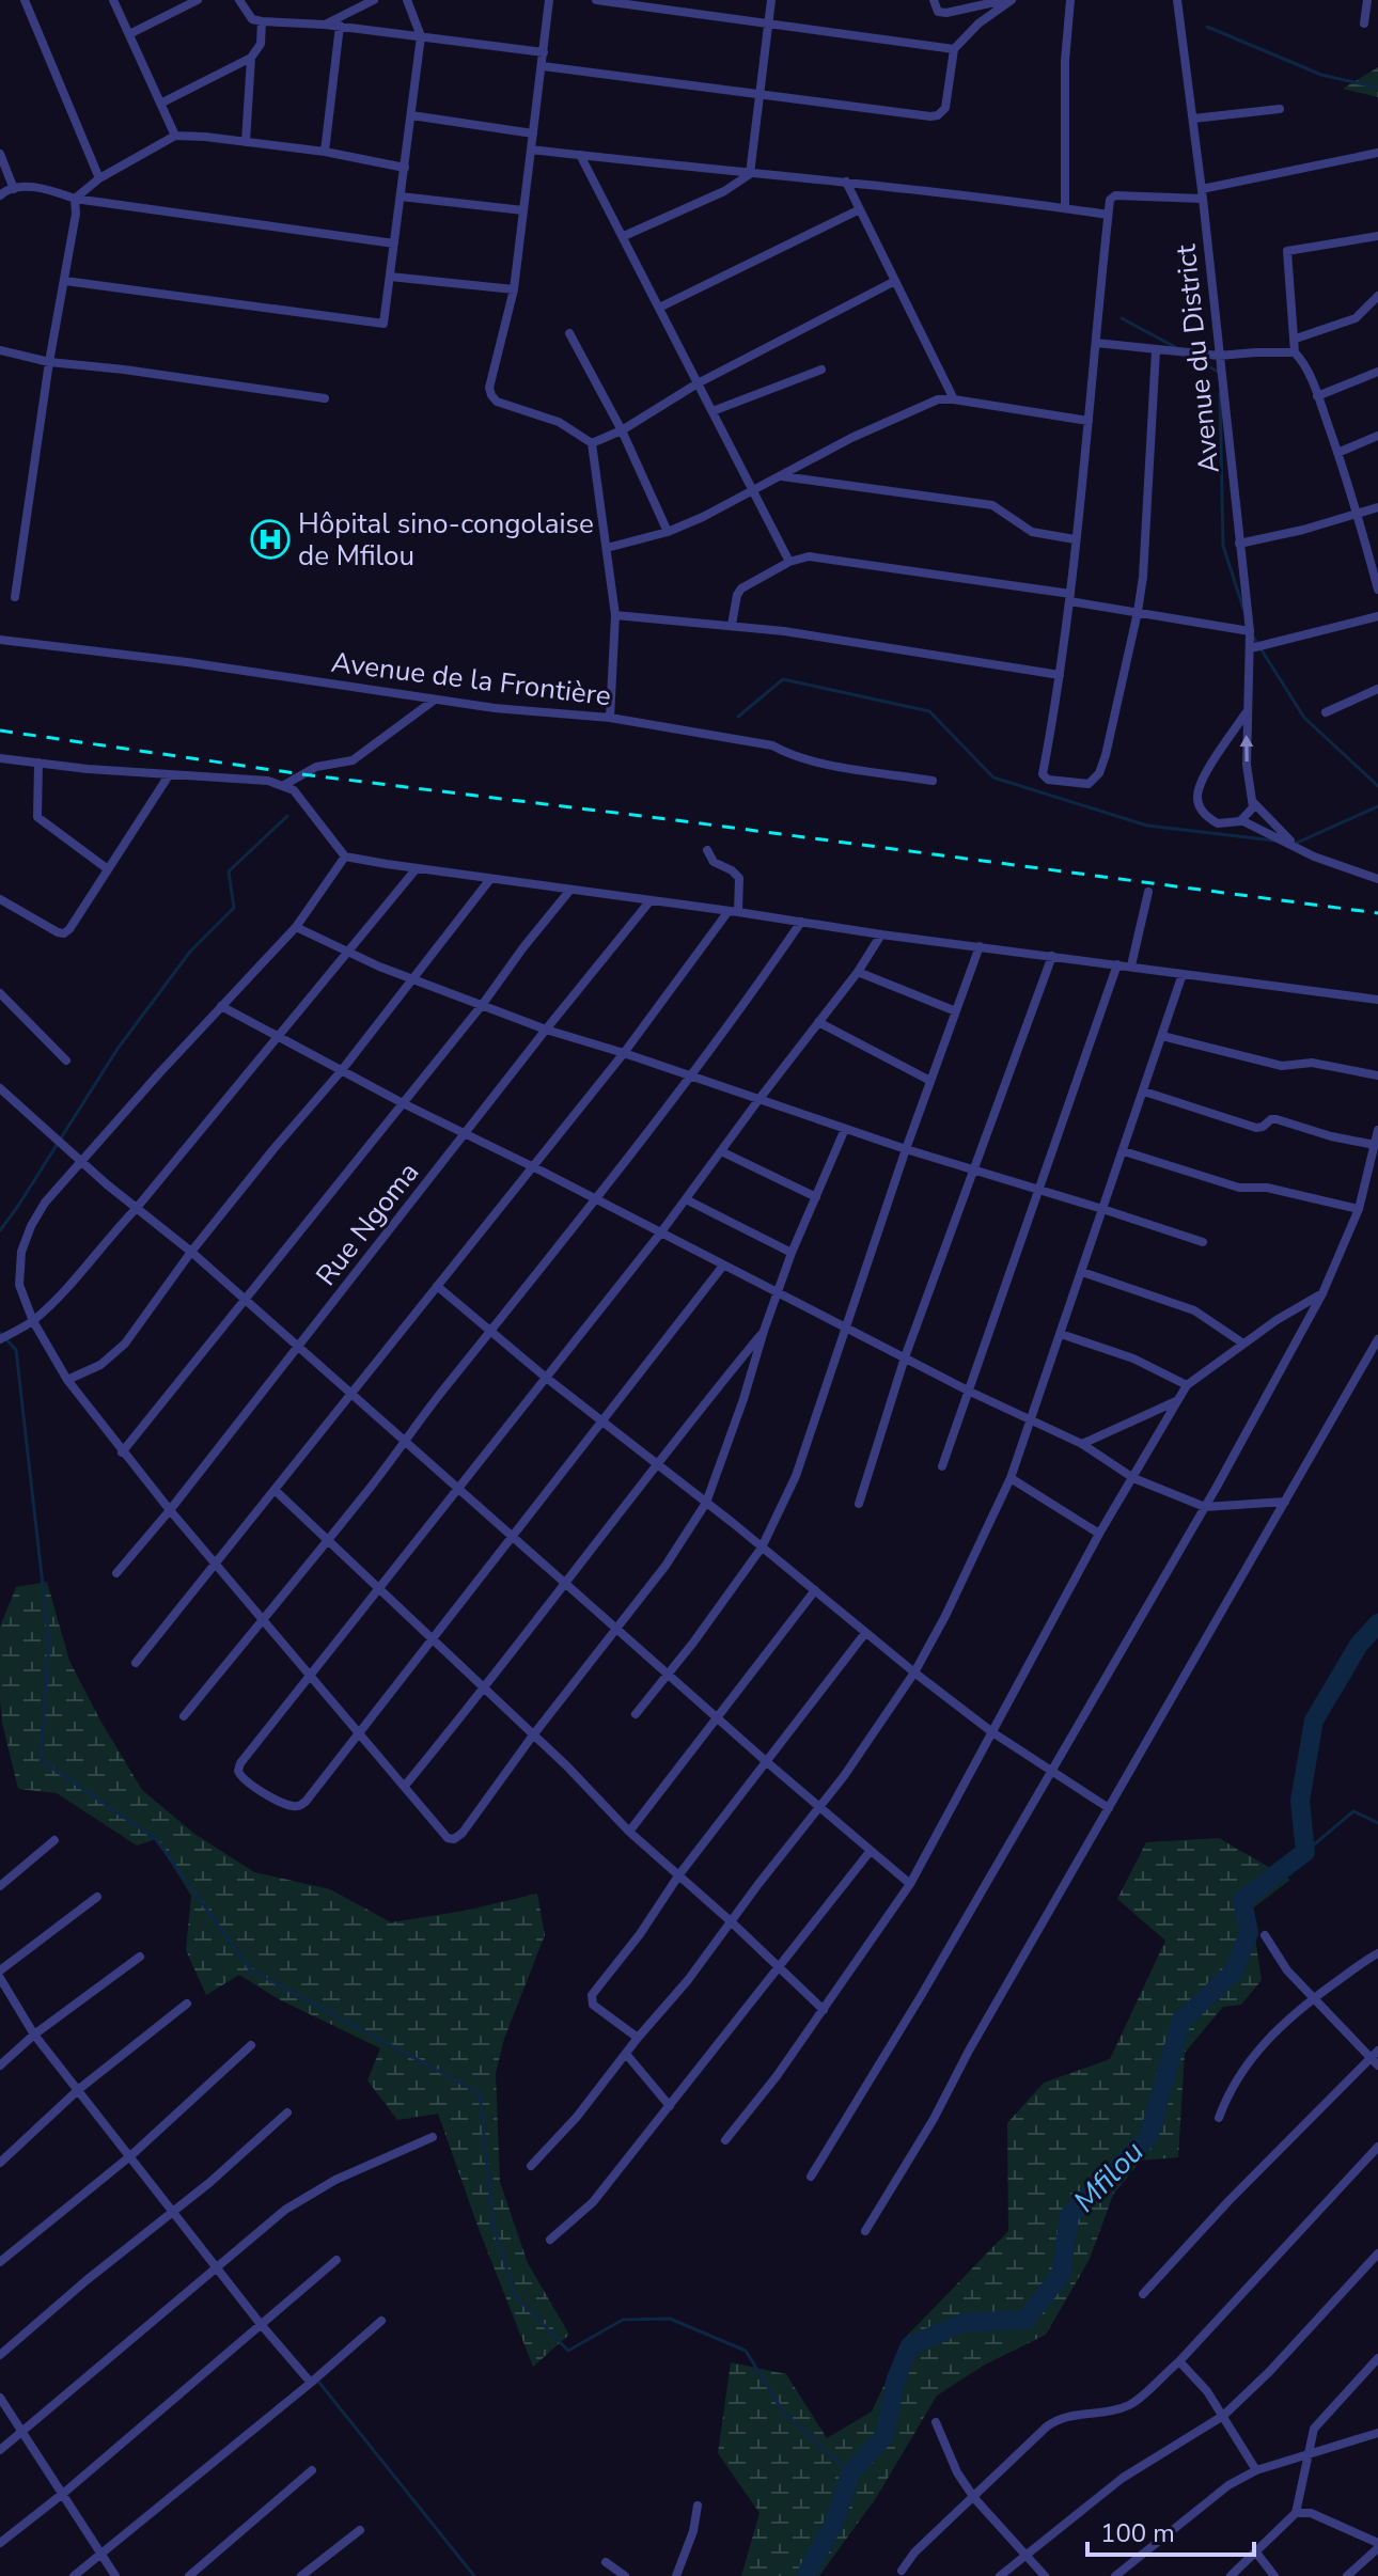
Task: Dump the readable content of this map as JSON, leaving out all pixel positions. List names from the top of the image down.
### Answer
{
  "streets": {
    "street": ["Avenue du District", "Avenue de la Frontière", "Rue Ngoma"]
  },
  "water": ["Mfilou"],
  "places": {
    "hospital": ["Hôpital sino-congolaise de Mfilou"]
  },
  "scale_bar": "100 m"
}
